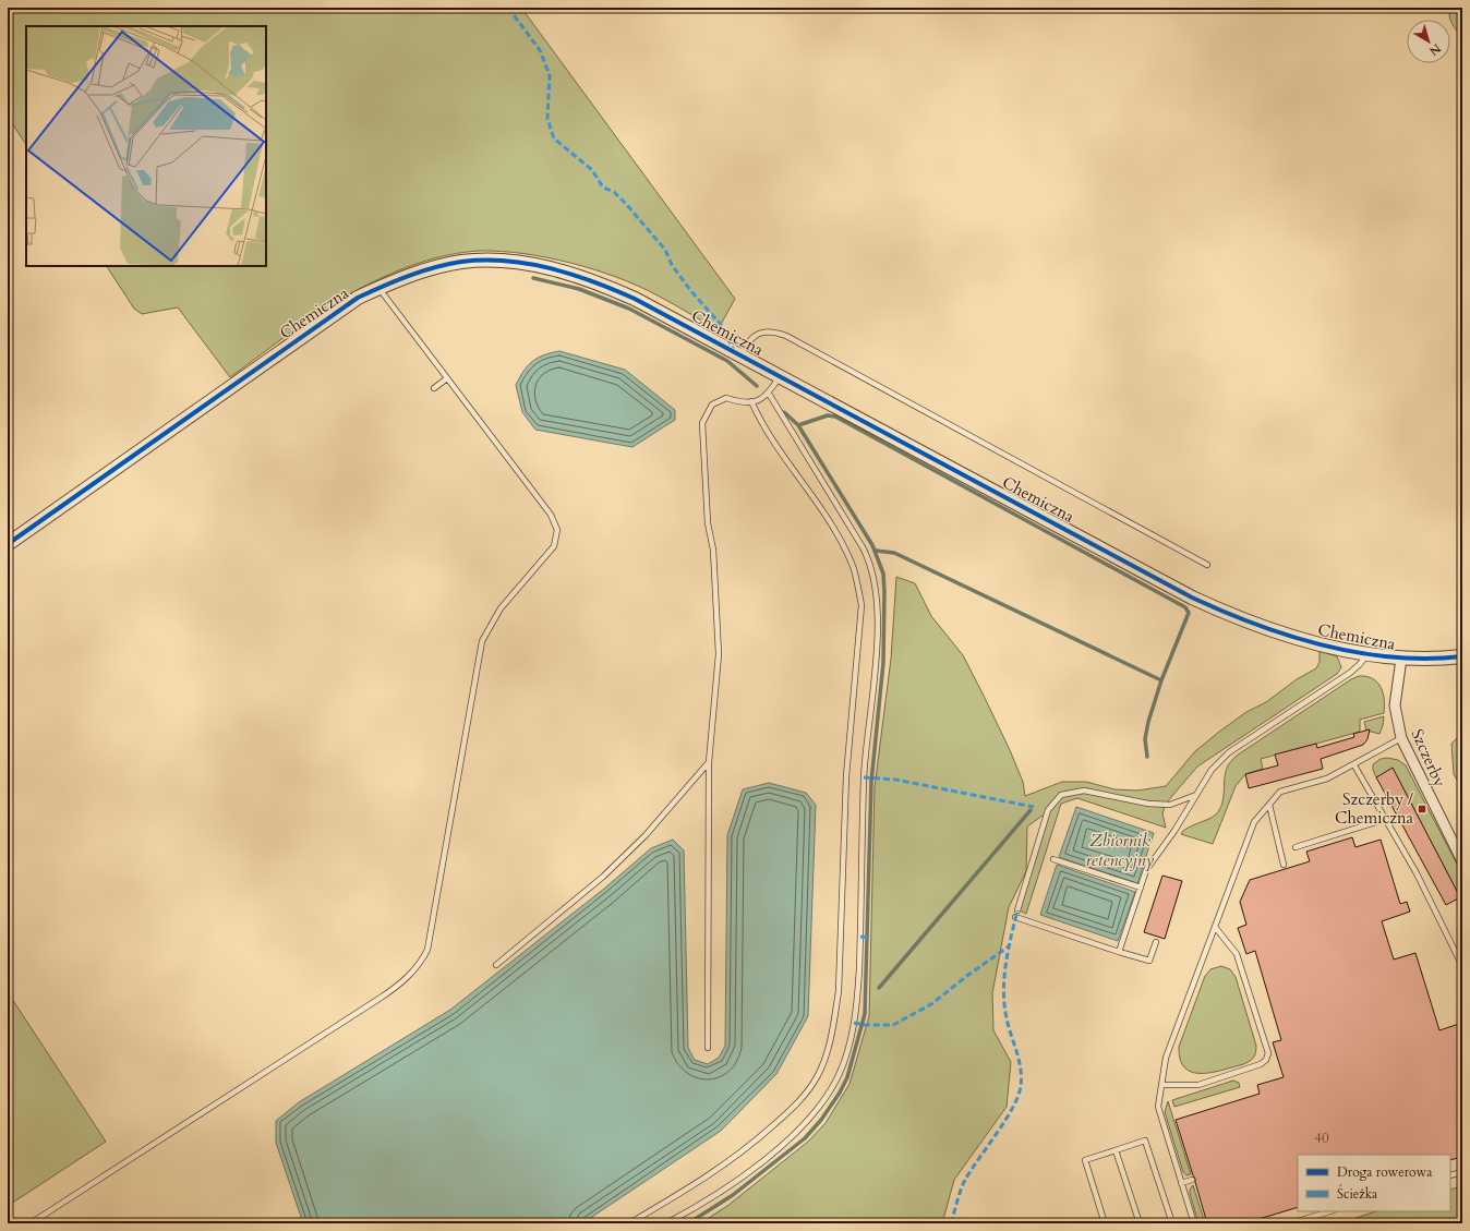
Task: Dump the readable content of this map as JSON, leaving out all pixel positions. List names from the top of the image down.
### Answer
{
  "streets": {
    "street": ["Chemiczna", "Szczerby"]
  },
  "crossings": [
    ["Chemiczna", "Szczerby"]
  ],
  "water": ["Zbiornik retencyjny"],
  "places": {
    "transit": ["Szczerby / Chemiczna"]
  },
  "house_numbers": ["40"],
  "legend": ["Droga rowerowa", "Ścieżka"],
  "north": "bottom right"
}
